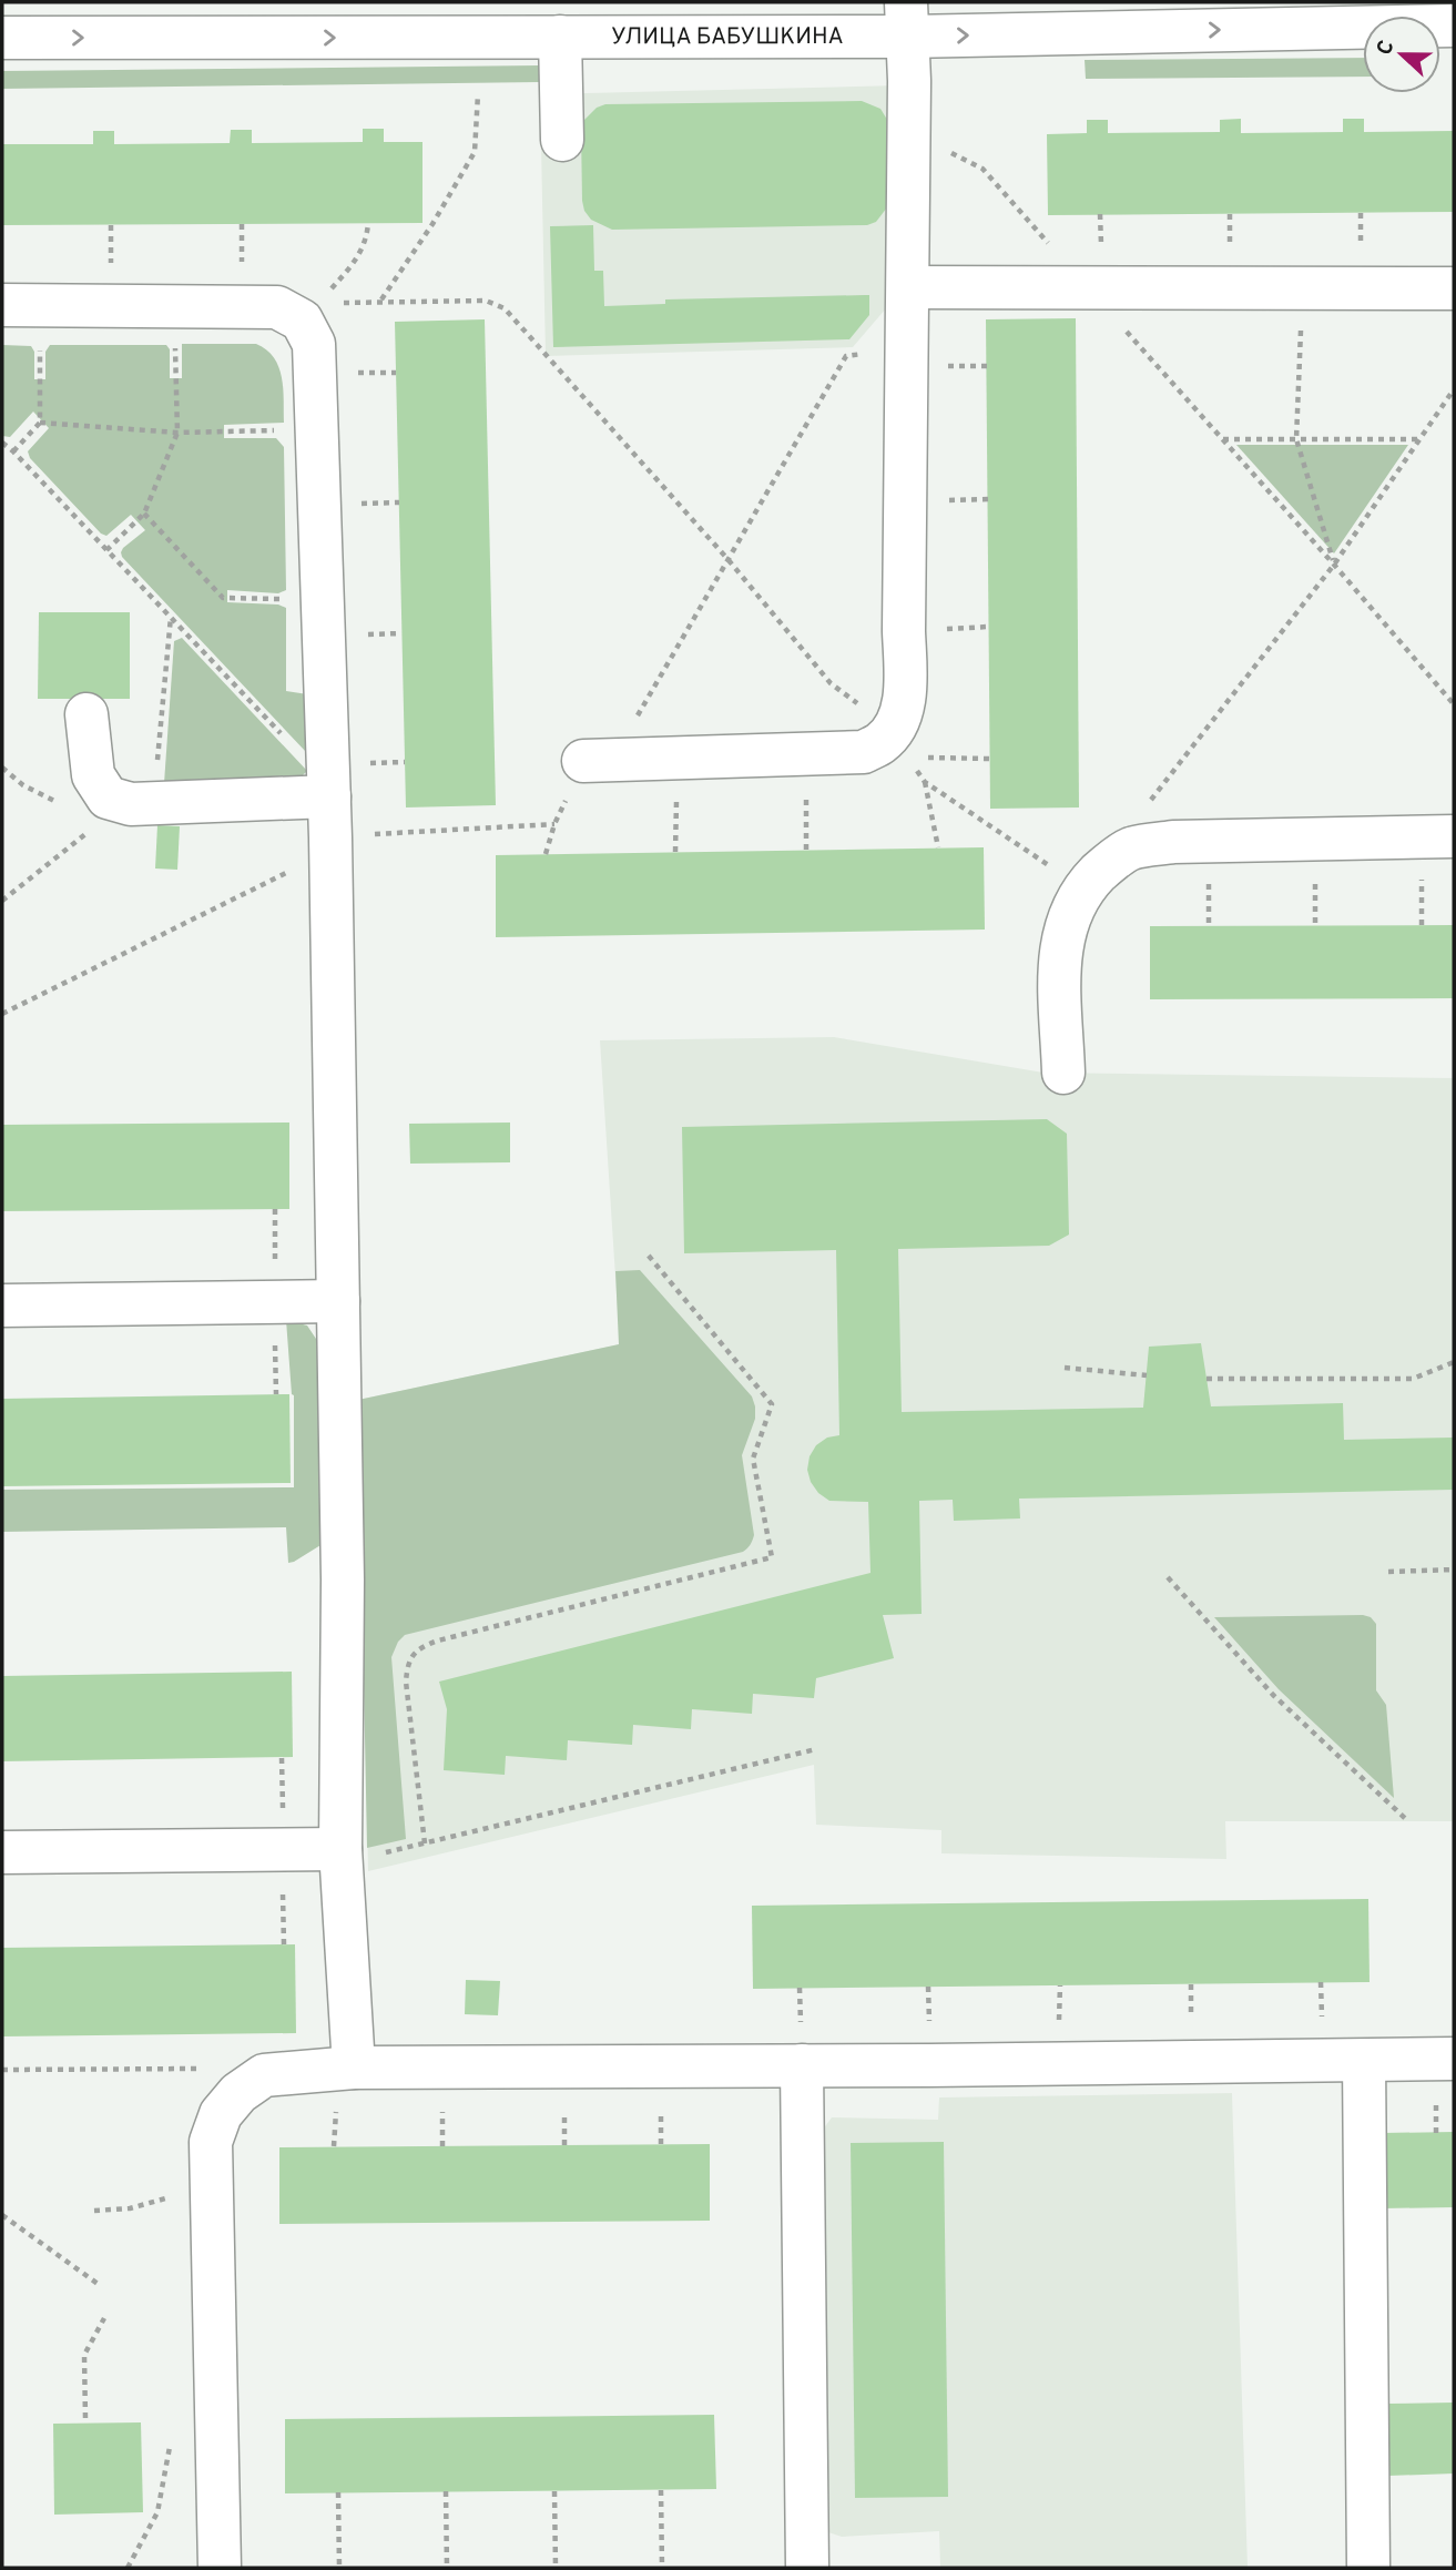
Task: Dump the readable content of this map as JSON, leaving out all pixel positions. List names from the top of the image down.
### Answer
{
  "streets": {
    "main road": ["УЛИЦА БАБУШКИНА"]
  },
  "north": "left"
}
